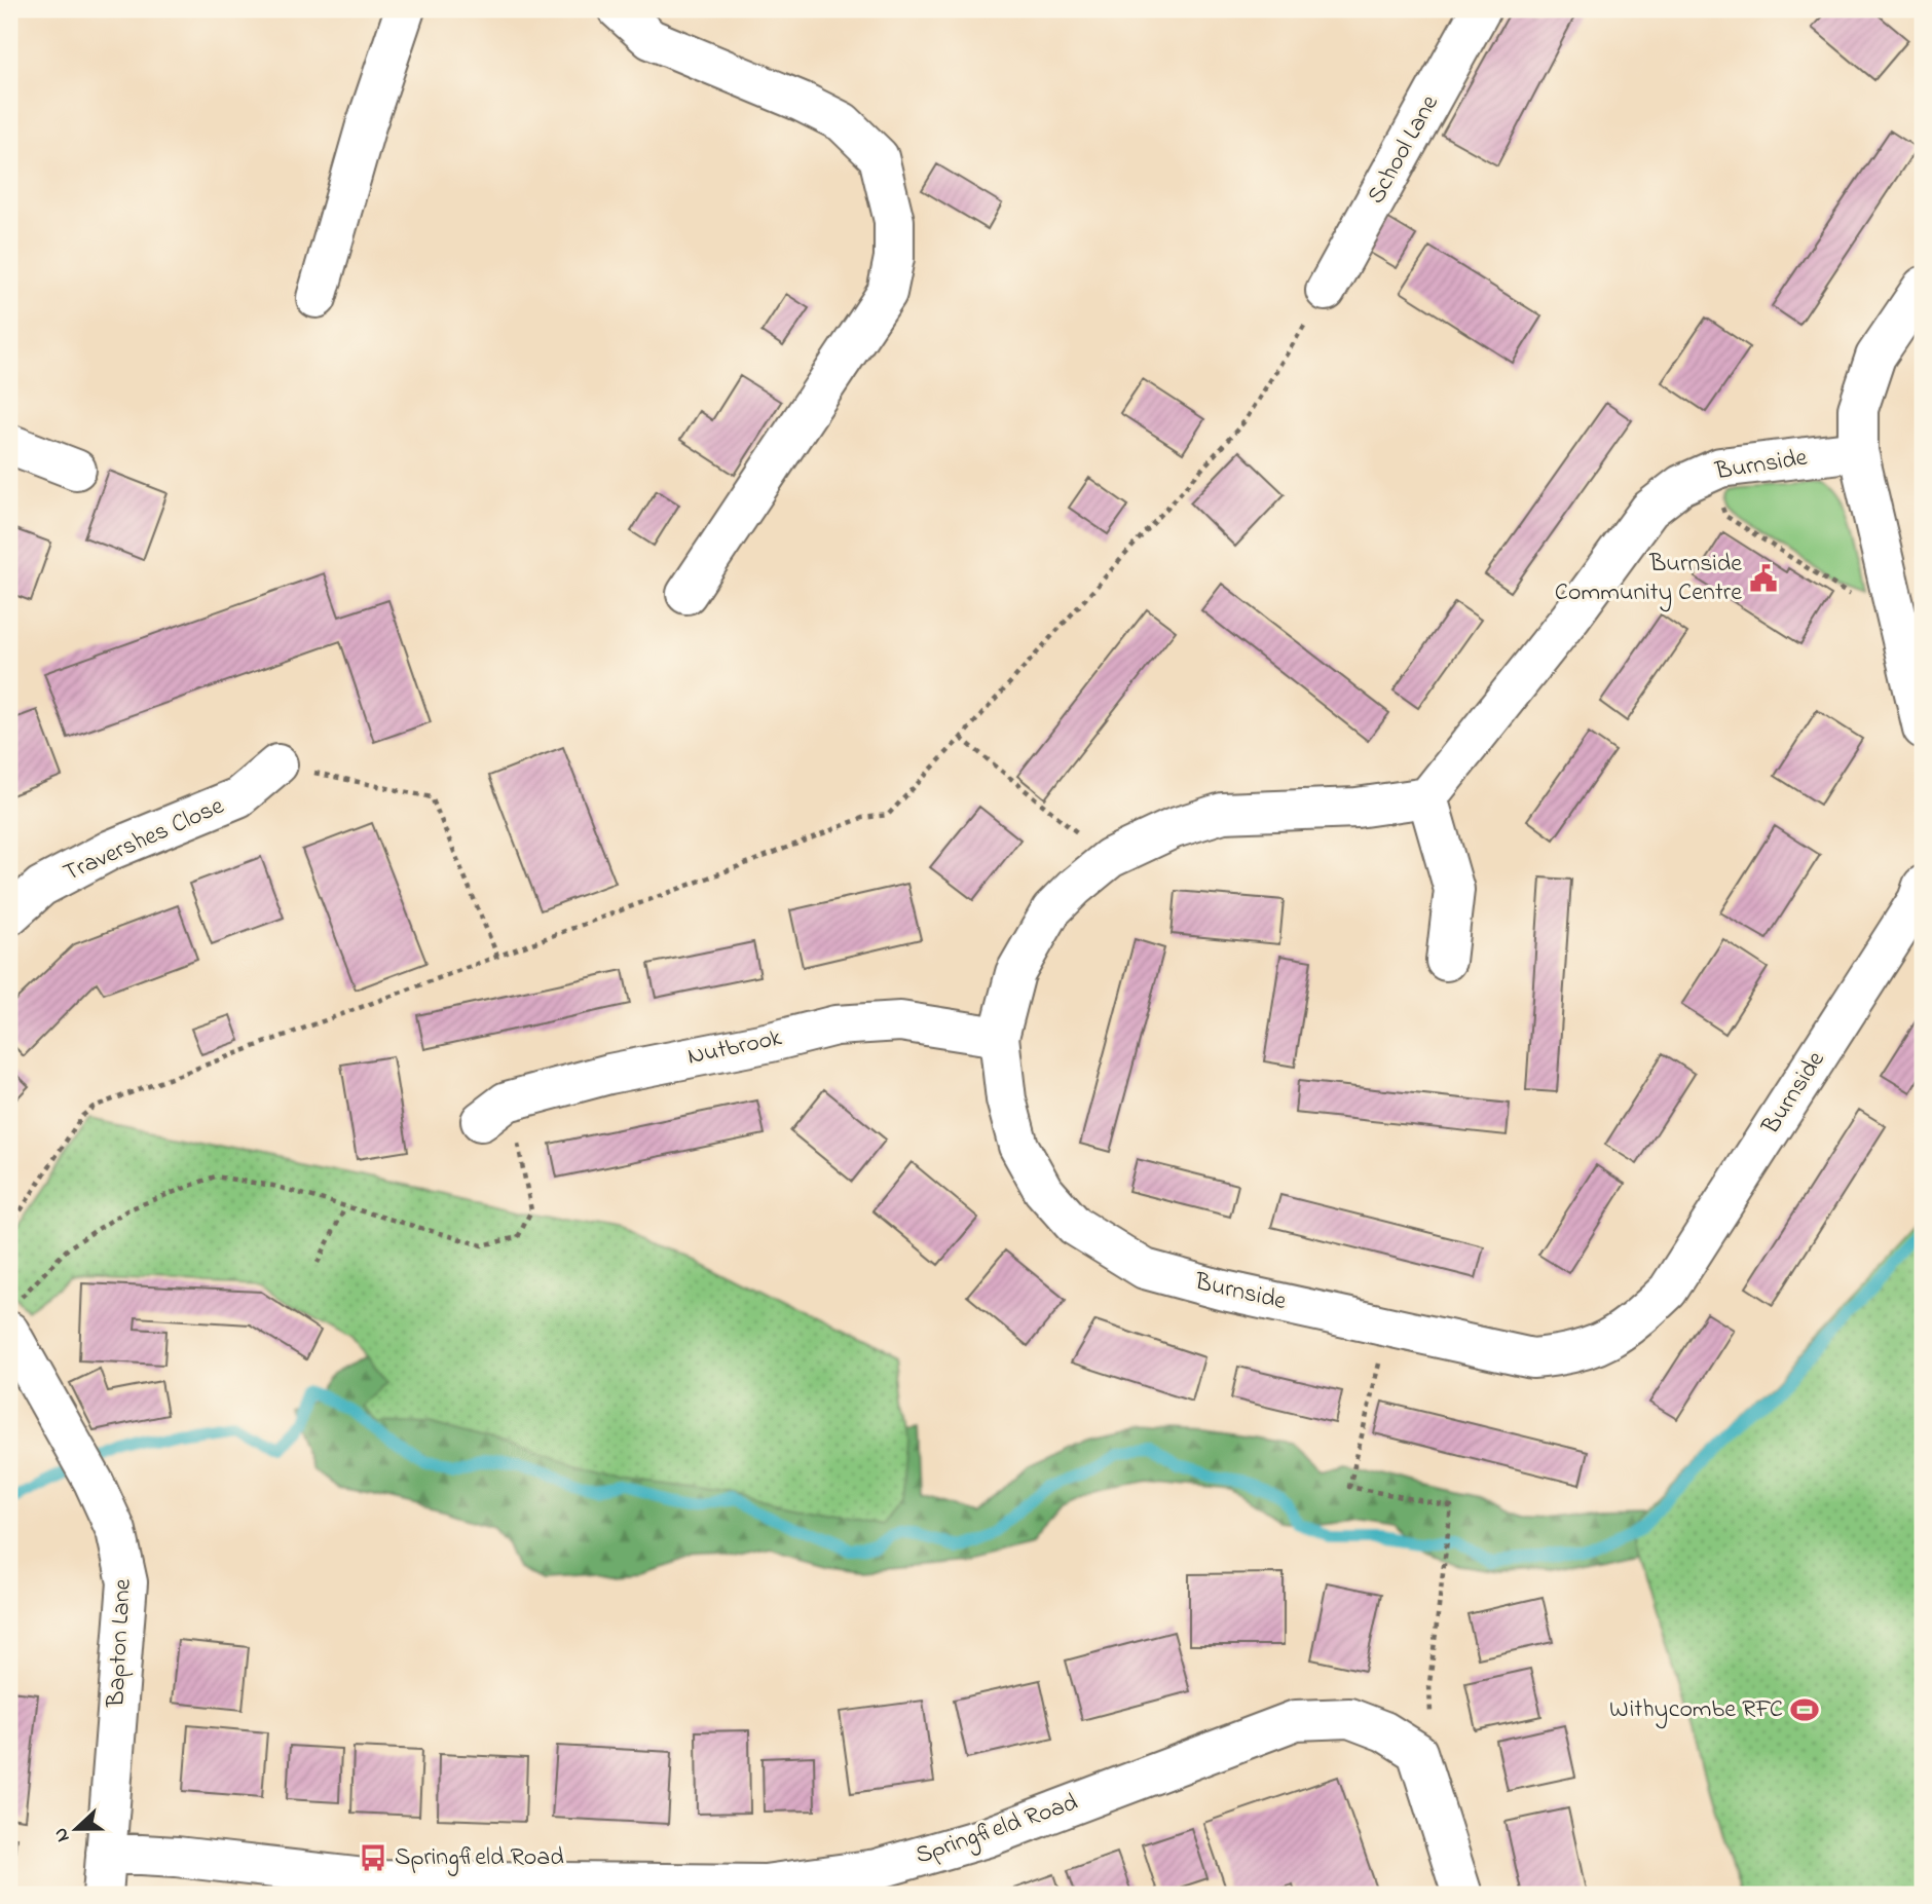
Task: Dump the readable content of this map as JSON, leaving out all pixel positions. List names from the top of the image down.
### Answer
{
  "streets": {
    "street": [
      "School Lane",
      "Burnside",
      "Travershes Close",
      "Nutbrook",
      "Bapton Lane",
      "Springfield Road"
    ]
  },
  "crossings": [
    ["Burnside", "Nutbrook"],
    ["Bapton Lane", "Springfield Road"]
  ],
  "places": {
    "public building": ["Burnside Community Centre"],
    "sports": ["Withycombe RFC"],
    "bus stop": ["Springfield Road"]
  },
  "north": "left"
}
